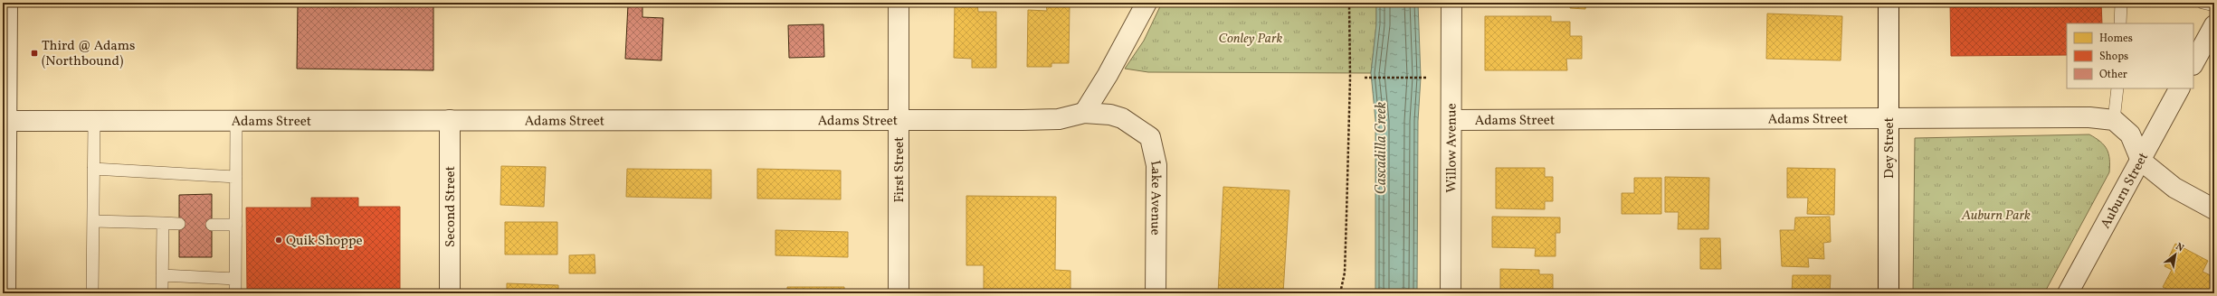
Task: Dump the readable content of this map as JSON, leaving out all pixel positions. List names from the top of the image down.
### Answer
{
  "streets": {
    "street": [
      "Adams Street",
      "Willow Avenue",
      "Dey Street",
      "First Street",
      "Auburn Street",
      "Lake Avenue",
      "Second Street"
    ]
  },
  "crossings": [
    ["Adams Street", "Willow Avenue"],
    ["Adams Street", "Dey Street"],
    ["Adams Street", "First Street"],
    ["Adams Street", "Lake Avenue"],
    ["Adams Street", "Second Street"]
  ],
  "water": ["Cascadilla Creek"],
  "parks": ["Conley Park", "Auburn Park"],
  "places": {
    "transit": ["Third @ Adams (Northbound)"],
    "other": ["Quik Shoppe"]
  },
  "legend": ["Homes", "Shops", "Other"],
  "north": "top right"
}
